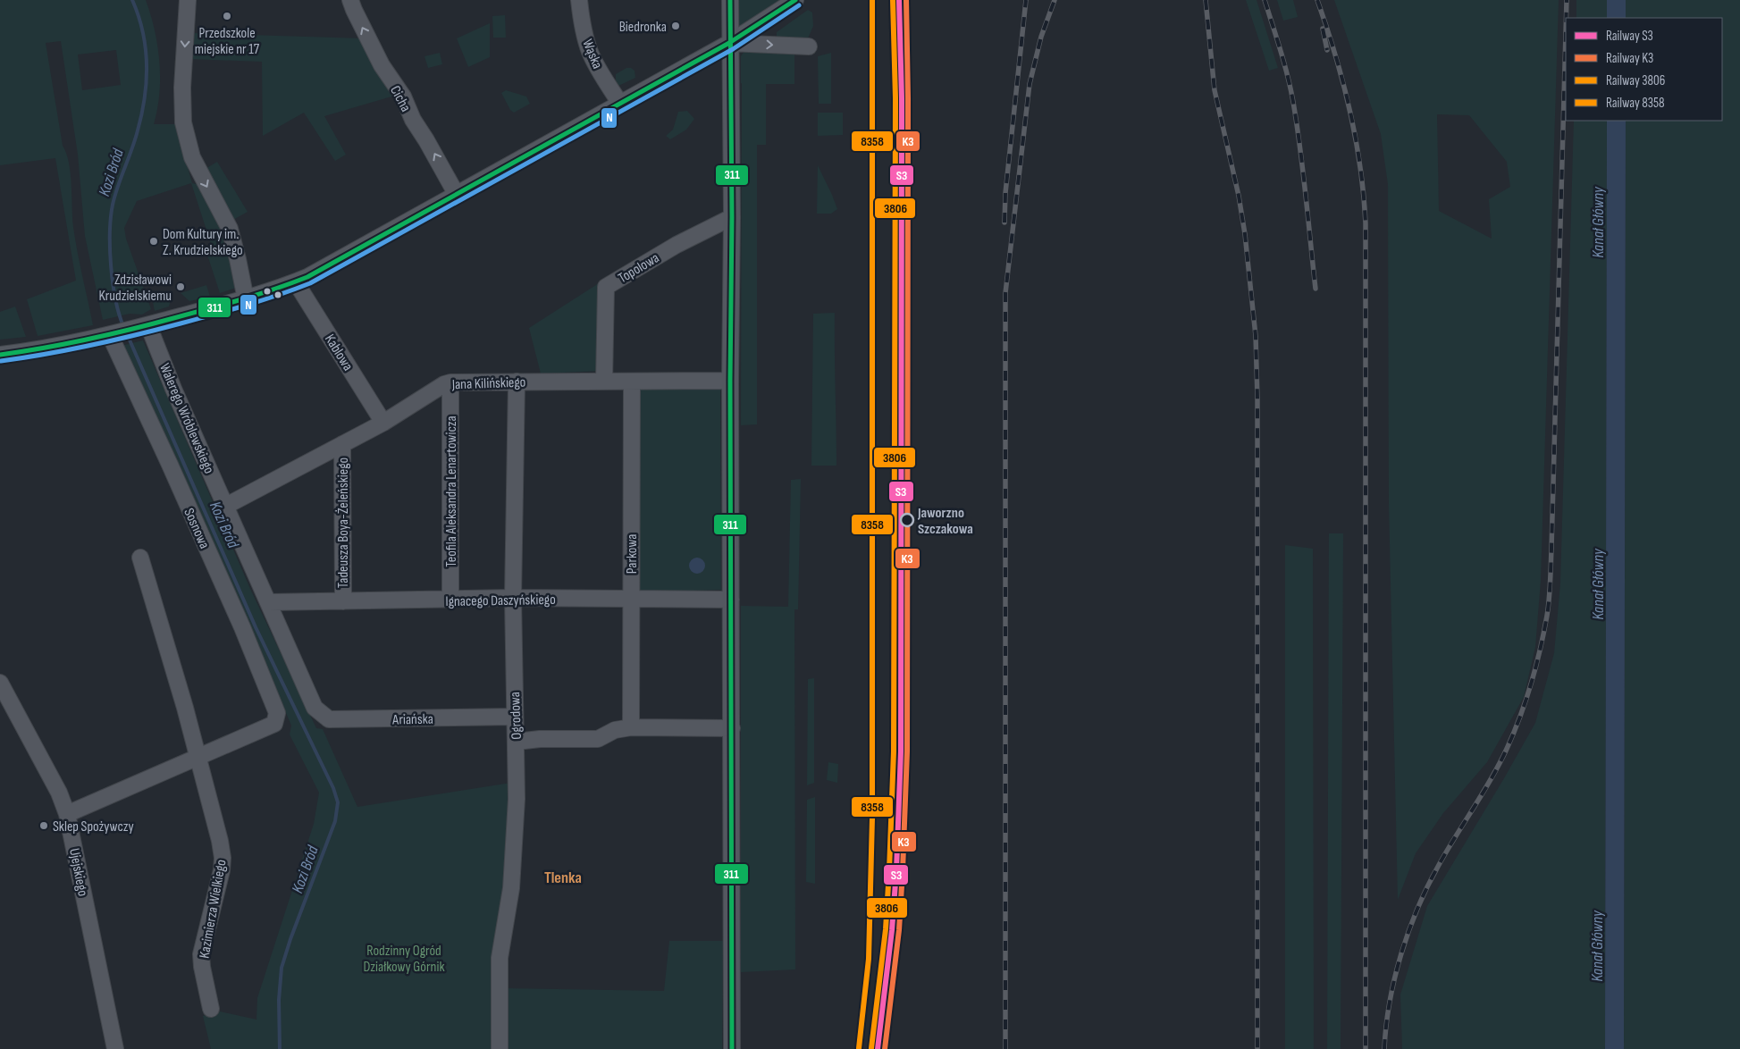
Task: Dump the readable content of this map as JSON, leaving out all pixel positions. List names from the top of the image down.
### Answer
{
  "streets": {
    "street": [
      "Wąska",
      "Cicha",
      "Topolowa",
      "Kablowa",
      "Jana Kilińskiego",
      "Walerego Wróblewskiego",
      "Teofila Aleksandra Lenartowicza",
      "Tadeusza Boya-Żeleńskiego",
      "Sosnowa",
      "Parkowa",
      "Ignacego Daszyńskiego",
      "Ogrodowa",
      "Ariańska",
      "Ujejskiego",
      "Kazimierza Wielkiego"
    ]
  },
  "crossings": [
    ["Topolowa", "Jana Kilińskiego"],
    ["Kablowa", "Jana Kilińskiego"],
    ["Jana Kilińskiego", "Walerego Wróblewskiego"],
    ["Jana Kilińskiego", "Teofila Aleksandra Lenartowicza"],
    ["Jana Kilińskiego", "Tadeusza Boya-Żeleńskiego"],
    ["Jana Kilińskiego", "Parkowa"],
    ["Jana Kilińskiego", "Ogrodowa"],
    ["Walerego Wróblewskiego", "Ignacego Daszyńskiego"],
    ["Walerego Wróblewskiego", "Ariańska"],
    ["Teofila Aleksandra Lenartowicza", "Ignacego Daszyńskiego"],
    ["Tadeusza Boya-Żeleńskiego", "Ignacego Daszyńskiego"],
    ["Sosnowa", "Kazimierza Wielkiego"],
    ["Parkowa", "Ignacego Daszyńskiego"],
    ["Parkowa", "Ariańska"],
    ["Ignacego Daszyńskiego", "Ogrodowa"],
    ["Ogrodowa", "Ariańska"]
  ],
  "one_way": ["Cicha"],
  "districts": ["Tlenka"],
  "water": ["Kozi Bród", "Kanał Główny"],
  "parks": ["Rodzinny Ogród Działkowy Górnik"],
  "places": [
    "Przedszkole miejskie nr 17",
    "Biedronka",
    "Dom Kultury im. Z. Krudzielskiego",
    "Zdzisławowi Krudzielskiemu",
    "Jaworzno Szczakowa",
    "Sklep Spożywczy"
  ],
  "lines": [
    "rail line S3",
    "rail line K3",
    "rail line 3806",
    "rail line 8358",
    "transit line 311",
    "transit line N"
  ],
  "legend": [
    "Railway S3",
    "Railway K3",
    "Railway 3806",
    "Railway 8358"
  ]
}
